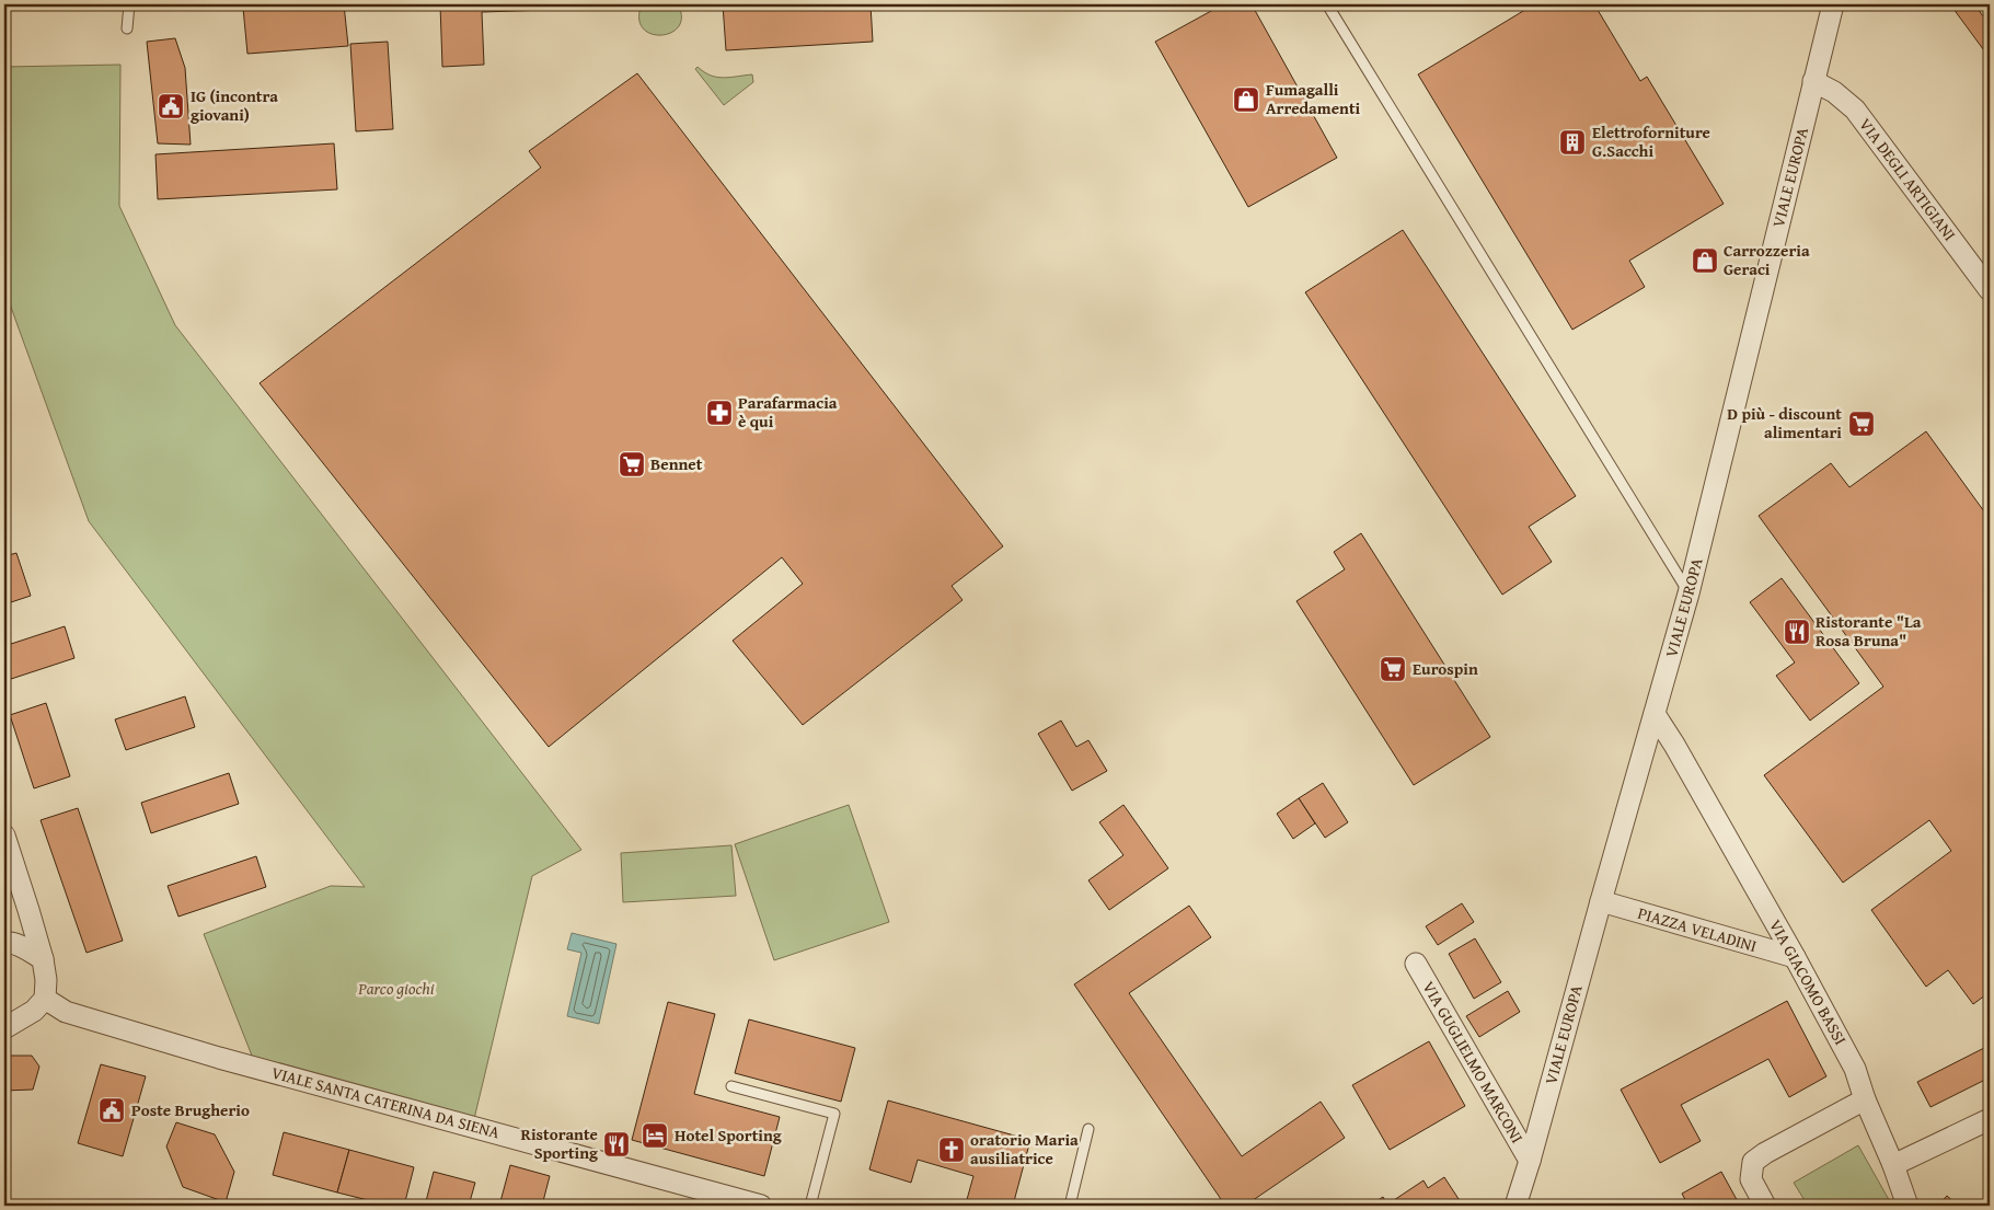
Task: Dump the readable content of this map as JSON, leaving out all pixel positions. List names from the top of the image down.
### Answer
{
  "streets": {
    "street": [
      "VIALE EUROPA",
      "VIA DEGLI ARTIGIANI",
      "PIAZZA VELADINI",
      "VIA GIACOMO BASSI",
      "VIA GUGLIELMO MARCONI",
      "VIALE SANTA CATERINA DA SIENA"
    ]
  },
  "crossings": [
    ["VIALE EUROPA", "VIA DEGLI ARTIGIANI"],
    ["VIALE EUROPA", "PIAZZA VELADINI"],
    ["VIALE EUROPA", "VIA GIACOMO BASSI"],
    ["VIALE EUROPA", "VIA GUGLIELMO MARCONI"],
    ["PIAZZA VELADINI", "VIA GIACOMO BASSI"]
  ],
  "parks": ["Parco giochi"],
  "places": {
    "shop": ["Fumagalli Arredamenti", "Carrozzeria Geraci"],
    "public building": ["IG (incontra giovani)", "Poste Brugherio"],
    "building": ["Elettroforniture G.Sacchi"],
    "pharmacy": ["Parafarmacia è qui"],
    "supermarket": ["D più - discount alimentari", "Bennet", "Eurospin"],
    "restaurant": ["Ristorante \"La Rosa Bruna\"", "Ristorante Sporting"],
    "hotel": ["Hotel Sporting"],
    "church": ["oratorio Maria ausiliatrice"]
  }
}
